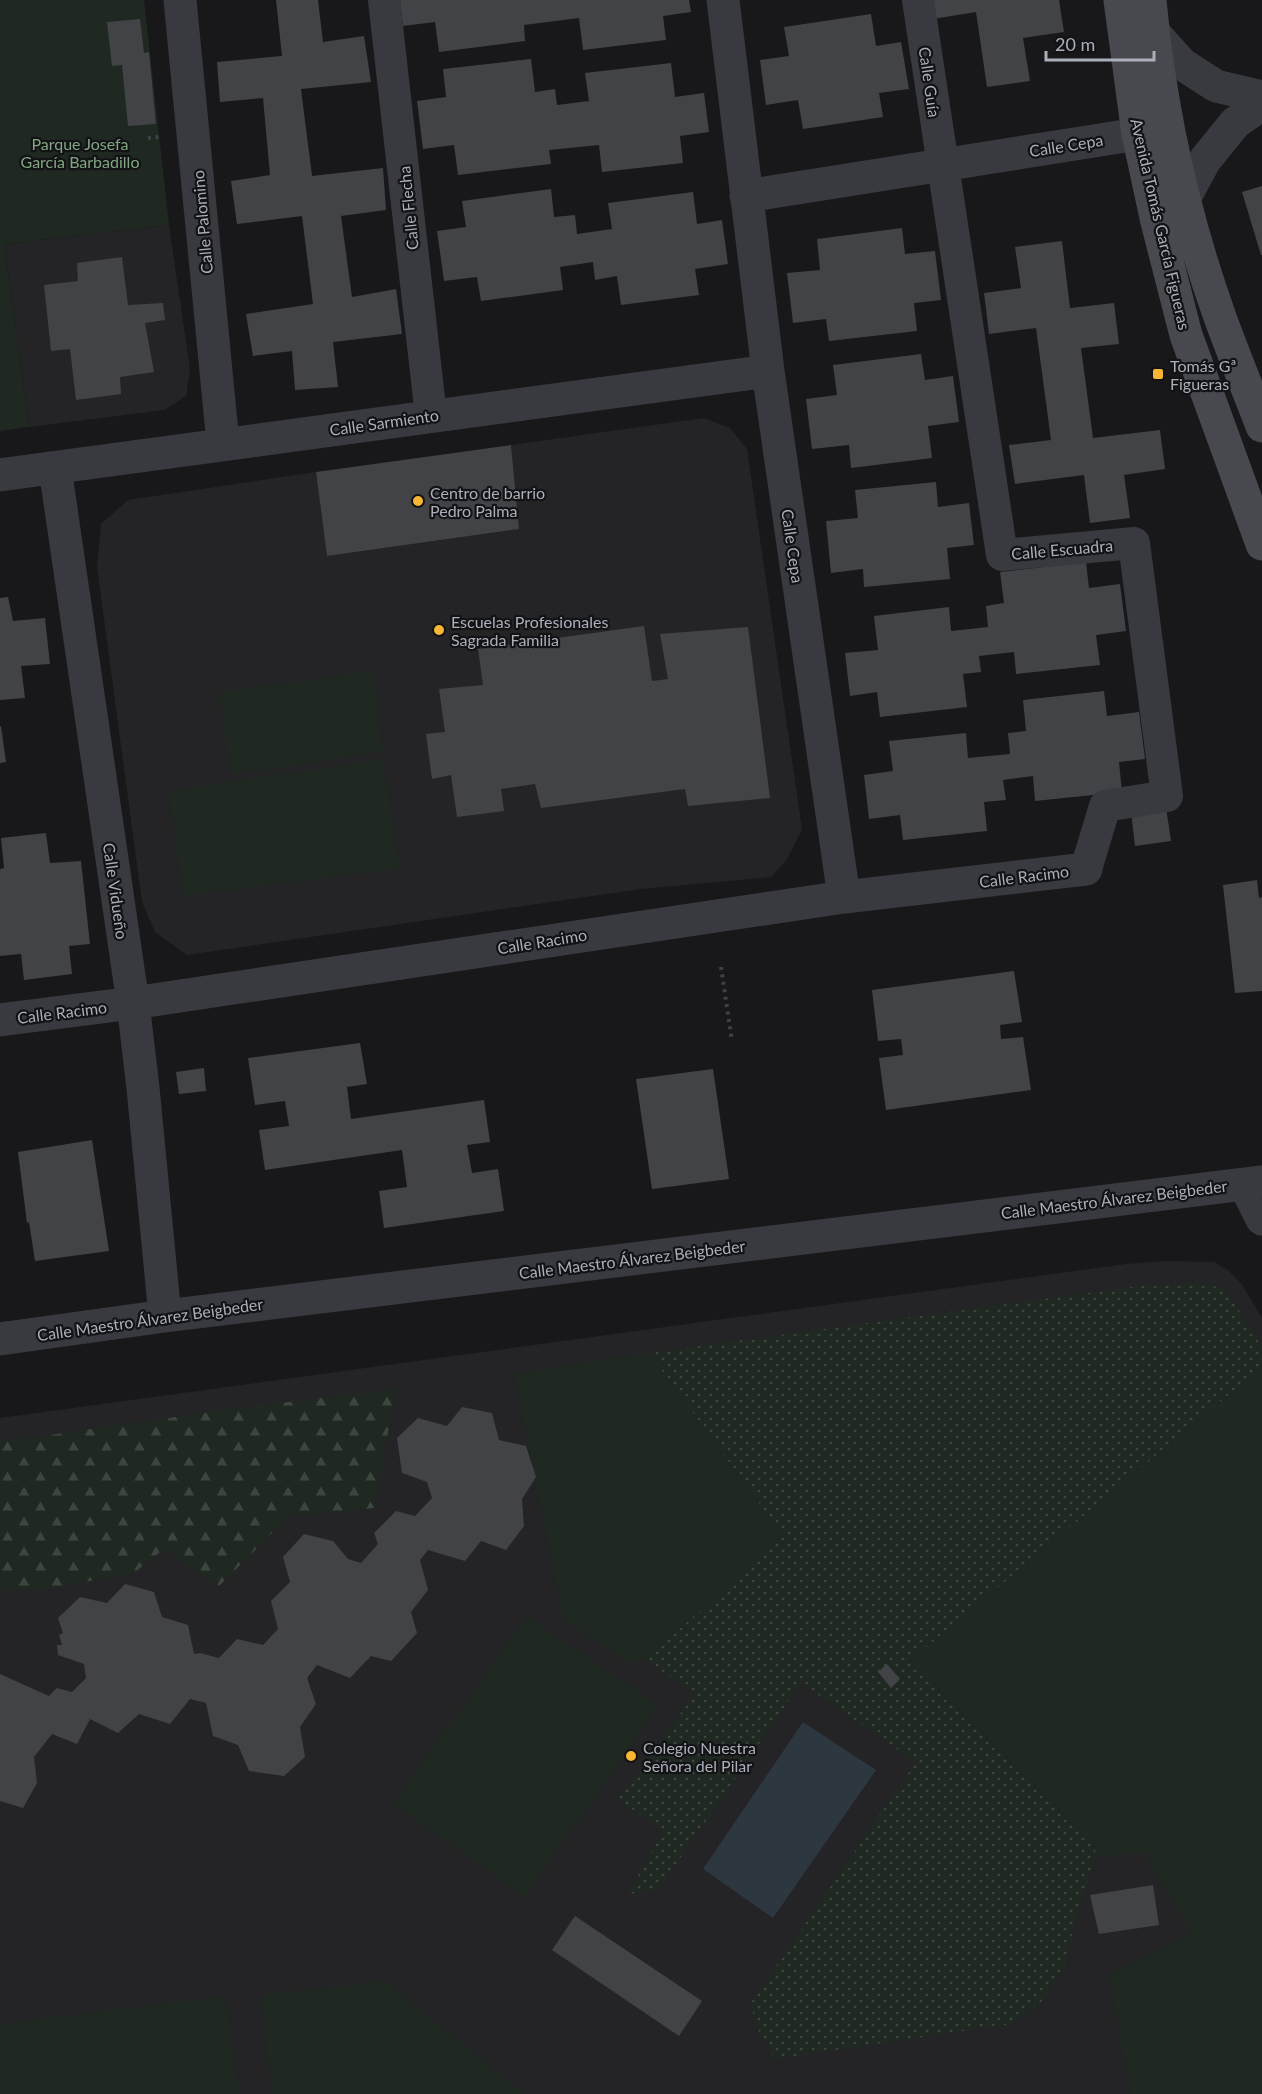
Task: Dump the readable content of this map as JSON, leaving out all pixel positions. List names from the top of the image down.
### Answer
{
  "streets": {
    "main road": ["Avenida Tomás García Figueras"],
    "street": [
      "Calle Guía",
      "Calle Cepa",
      "Calle Flecha",
      "Calle Palomino",
      "Calle Sarmiento",
      "Calle Escuadra",
      "Calle Racimo",
      "Calle Vidueño",
      "Calle Maestro Álvarez Beigbeder"
    ]
  },
  "crossings": [
    ["Calle Guía", "Calle Cepa"],
    ["Calle Guía", "Calle Escuadra"],
    ["Calle Cepa", "Avenida Tomás García Figueras"],
    ["Calle Cepa", "Calle Sarmiento"],
    ["Calle Cepa", "Calle Escuadra"],
    ["Calle Cepa", "Calle Racimo"],
    ["Calle Flecha", "Calle Sarmiento"],
    ["Calle Palomino", "Calle Sarmiento"],
    ["Calle Sarmiento", "Calle Vidueño"],
    ["Calle Escuadra", "Calle Racimo"],
    ["Calle Racimo", "Calle Vidueño"],
    ["Calle Vidueño", "Calle Maestro Álvarez Beigbeder"]
  ],
  "parks": ["Parque Josefa García Barbadillo"],
  "places": {
    "transit": ["Tomás Gª Figueras"],
    "other": ["Centro de barrio Pedro Palma", "Escuelas Profesionales Sagrada Familia", "Colegio Nuestra Señora del Pilar"]
  },
  "scale_bar": "20 m"
}
